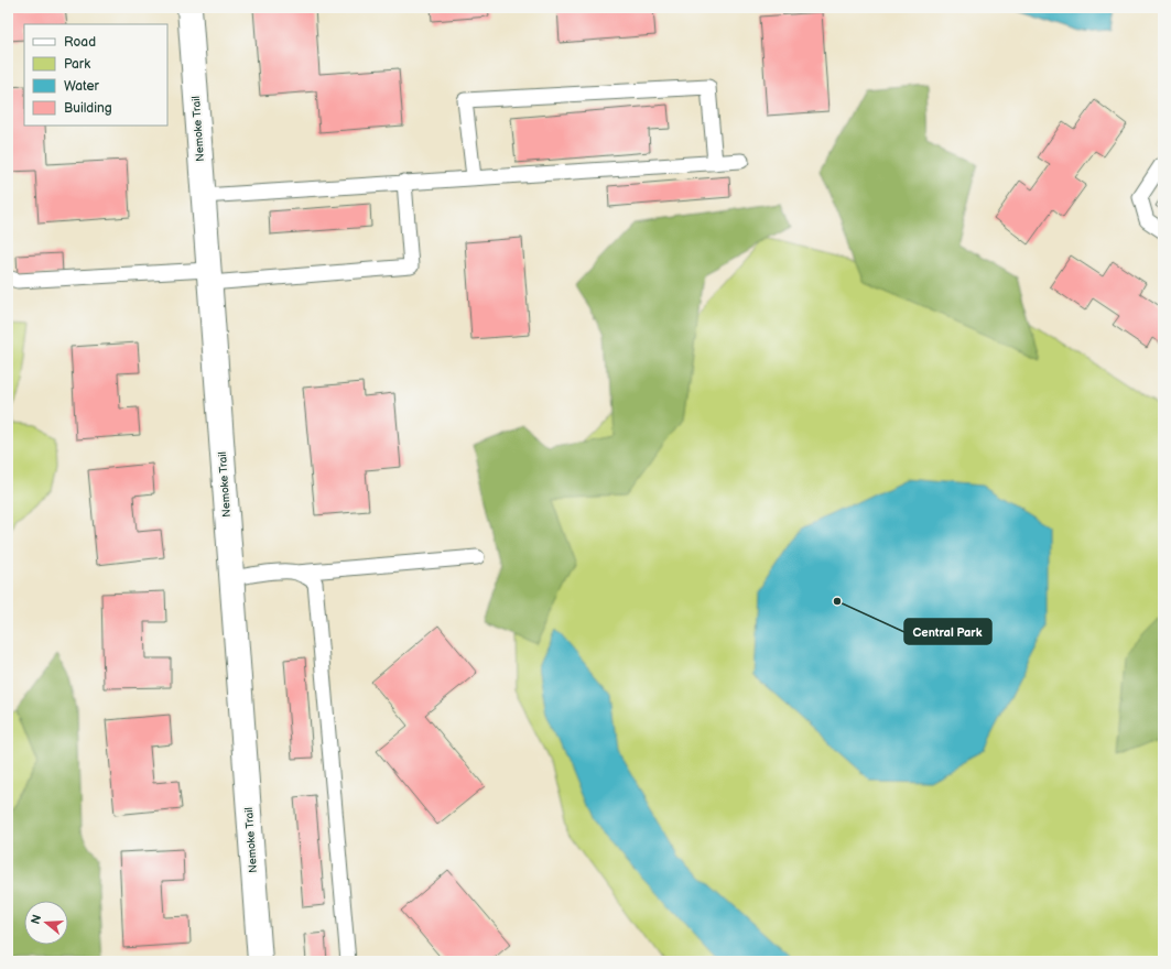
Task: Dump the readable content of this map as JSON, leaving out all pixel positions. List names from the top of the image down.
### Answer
{
  "streets": {
    "street": ["Nemoke Trail"]
  },
  "places": ["Central Park"],
  "legend": [
    "Road",
    "Park",
    "Water",
    "Building"
  ],
  "north": "left"
}
